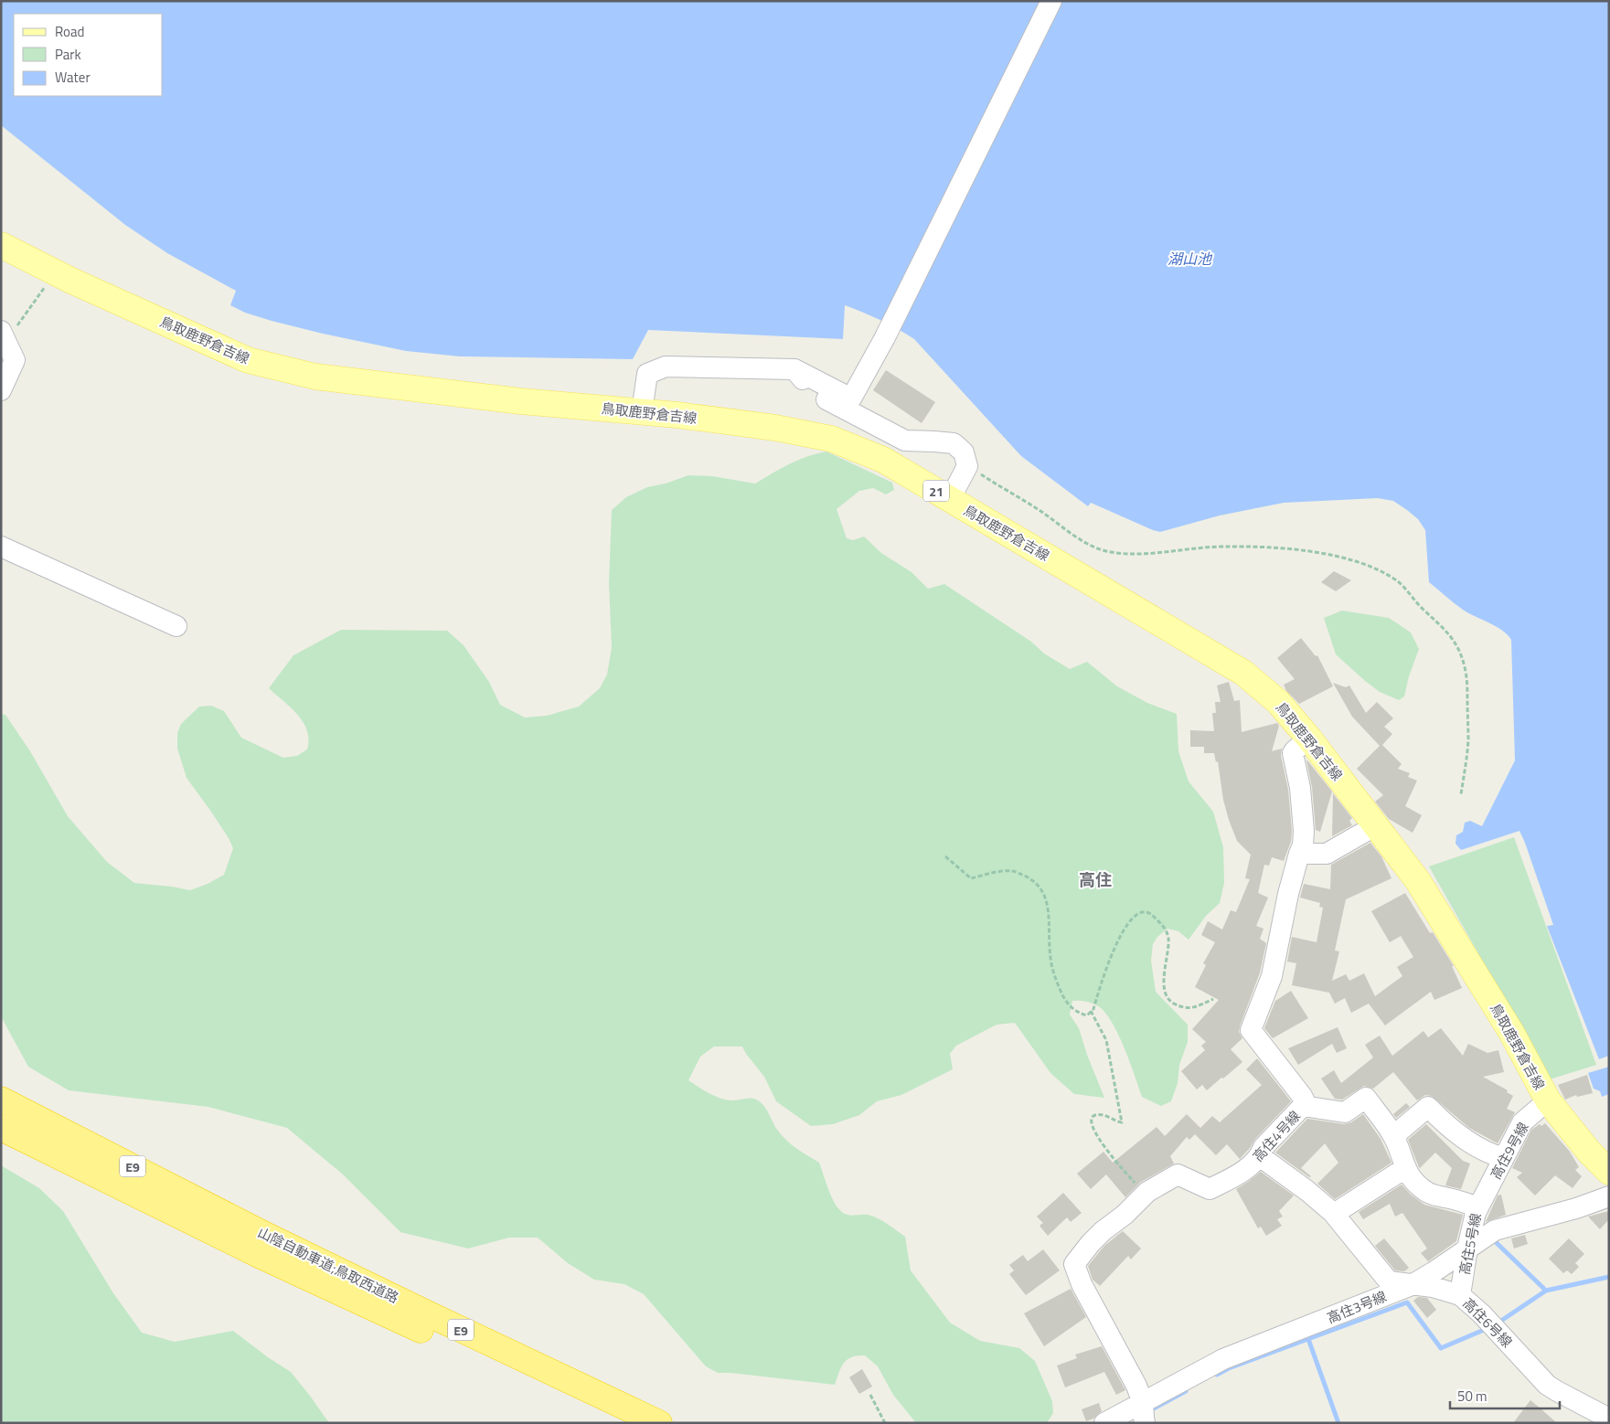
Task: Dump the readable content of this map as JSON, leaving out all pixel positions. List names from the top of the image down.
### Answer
{
  "streets": {
    "highway": ["E9", "山陰自動車道;鳥取西道路"],
    "main road": ["鳥取鹿野倉吉線", "21"],
    "street": [
      "高住4号線",
      "高住9号線",
      "高住5号線",
      "高住3号線",
      "高住6号線"
    ]
  },
  "crossings": [
    ["鳥取鹿野倉吉線", "高住4号線"],
    ["鳥取鹿野倉吉線", "高住9号線"],
    ["高住4号線", "高住5号線"],
    ["高住4号線", "高住3号線"],
    ["高住4号線", "高住6号線"],
    ["高住9号線", "高住5号線"],
    ["高住5号線", "高住3号線"],
    ["高住5号線", "高住6号線"],
    ["高住3号線", "高住6号線"]
  ],
  "districts": ["高住"],
  "water": ["湖山池"],
  "legend": ["Road", "Park", "Water"],
  "scale_bar": "50 m"
}
